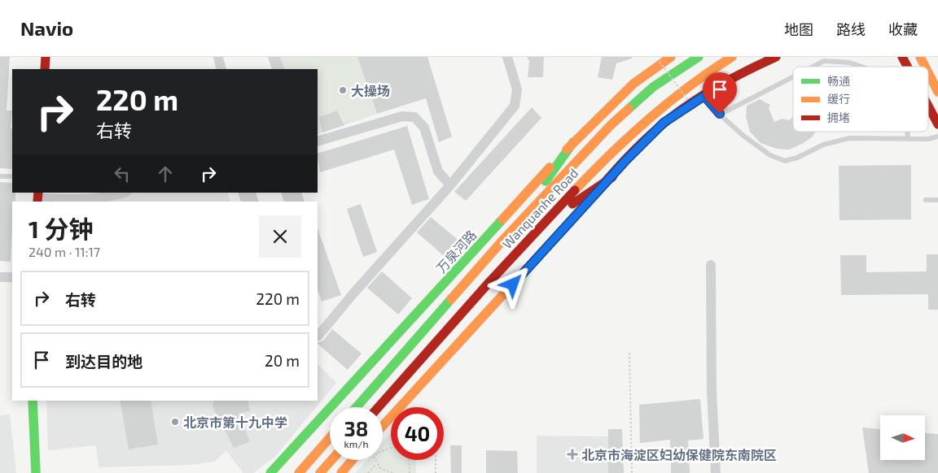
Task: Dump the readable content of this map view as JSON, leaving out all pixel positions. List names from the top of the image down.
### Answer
{
  "streets": {
    "main road": ["Wanquanhe Road", "万泉河路"]
  },
  "places": {
    "other": ["大操场", "北京市第十九中学"],
    "health": ["北京市海淀区妇幼保健院东南院区"]
  },
  "legend": ["畅通", "缓行", "拥堵"],
  "north": "right",
  "page": {
    "header": "Navio",
    "nav": ["地图", "路线", "收藏"],
    "turn": ["220 m", "右转"],
    "heading": ["1 分钟", "240 m · 11:17"],
    "list": [
      {
        "name": "右转",
        "value": "220 m"
      },
      {
        "name": "到达目的地",
        "value": "20 m"
      }
    ],
    "speed": "38 km/h",
    "limit": "40"
  }
}
